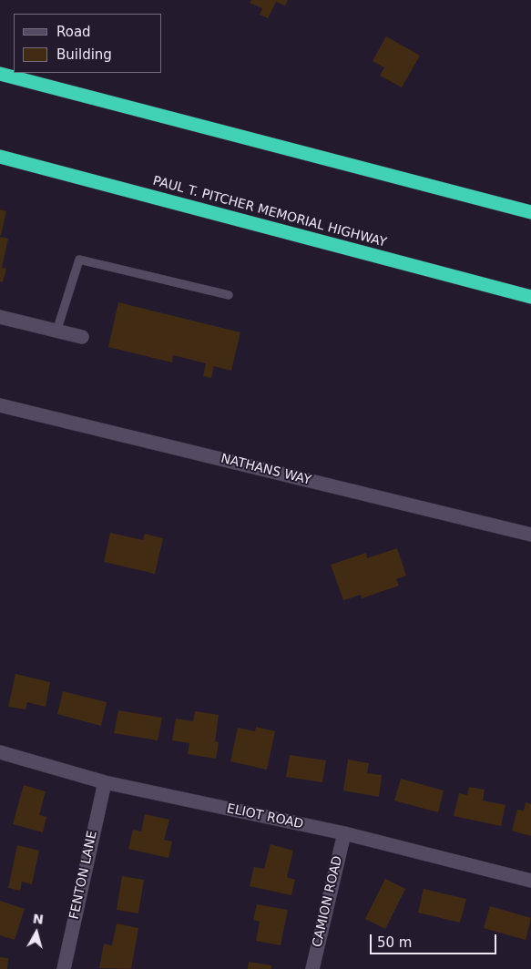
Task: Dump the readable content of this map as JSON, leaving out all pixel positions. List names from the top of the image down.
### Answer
{
  "streets": {
    "highway": ["PAUL T. PITCHER MEMORIAL HIGHWAY"],
    "street": [
      "NATHANS WAY",
      "ELIOT ROAD",
      "FENTON LANE",
      "CAMION ROAD"
    ]
  },
  "crossings": [
    ["ELIOT ROAD", "FENTON LANE"],
    ["ELIOT ROAD", "CAMION ROAD"]
  ],
  "legend": ["Road", "Building"],
  "scale_bar": "50 m",
  "north": "top"
}
